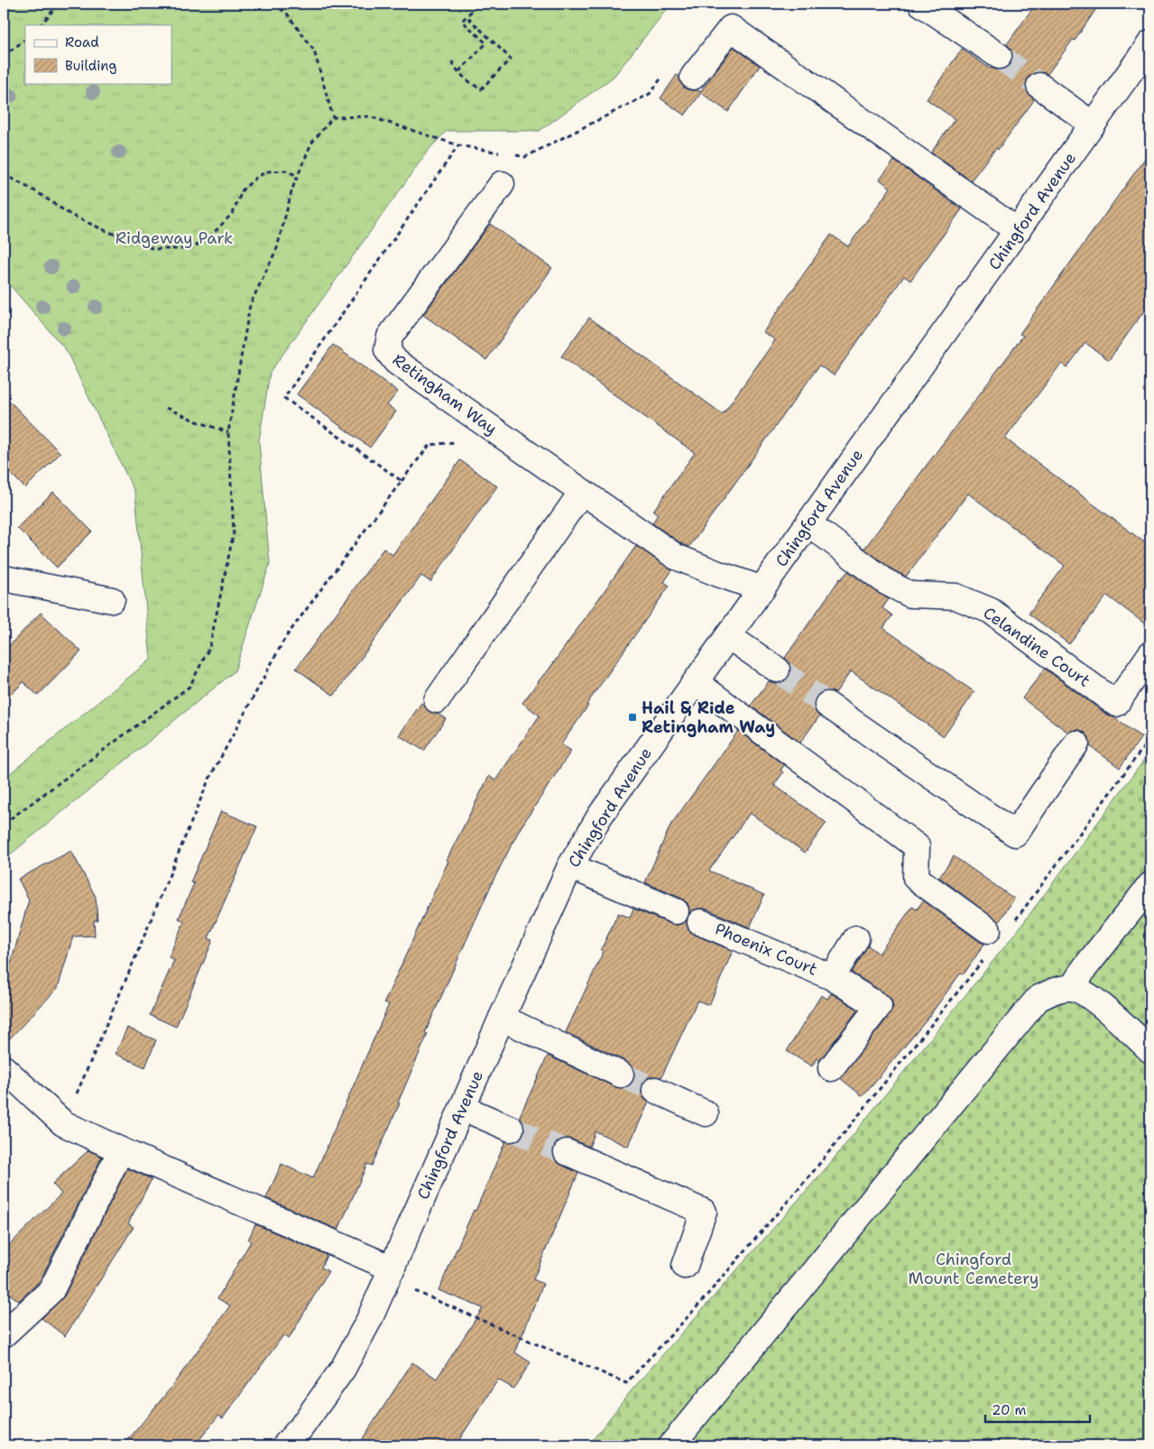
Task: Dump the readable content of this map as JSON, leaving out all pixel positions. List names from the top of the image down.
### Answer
{
  "streets": {
    "street": [
      "Chingford Avenue",
      "Retingham Way",
      "Celandine Court",
      "Phoenix Court"
    ]
  },
  "crossings": [
    ["Chingford Avenue", "Retingham Way"],
    ["Chingford Avenue", "Celandine Court"]
  ],
  "parks": ["Ridgeway Park", "Chingford Mount Cemetery"],
  "places": {
    "transit": ["Hail & Ride Retingham Way"]
  },
  "legend": ["Road", "Building"],
  "scale_bar": "20 m"
}
